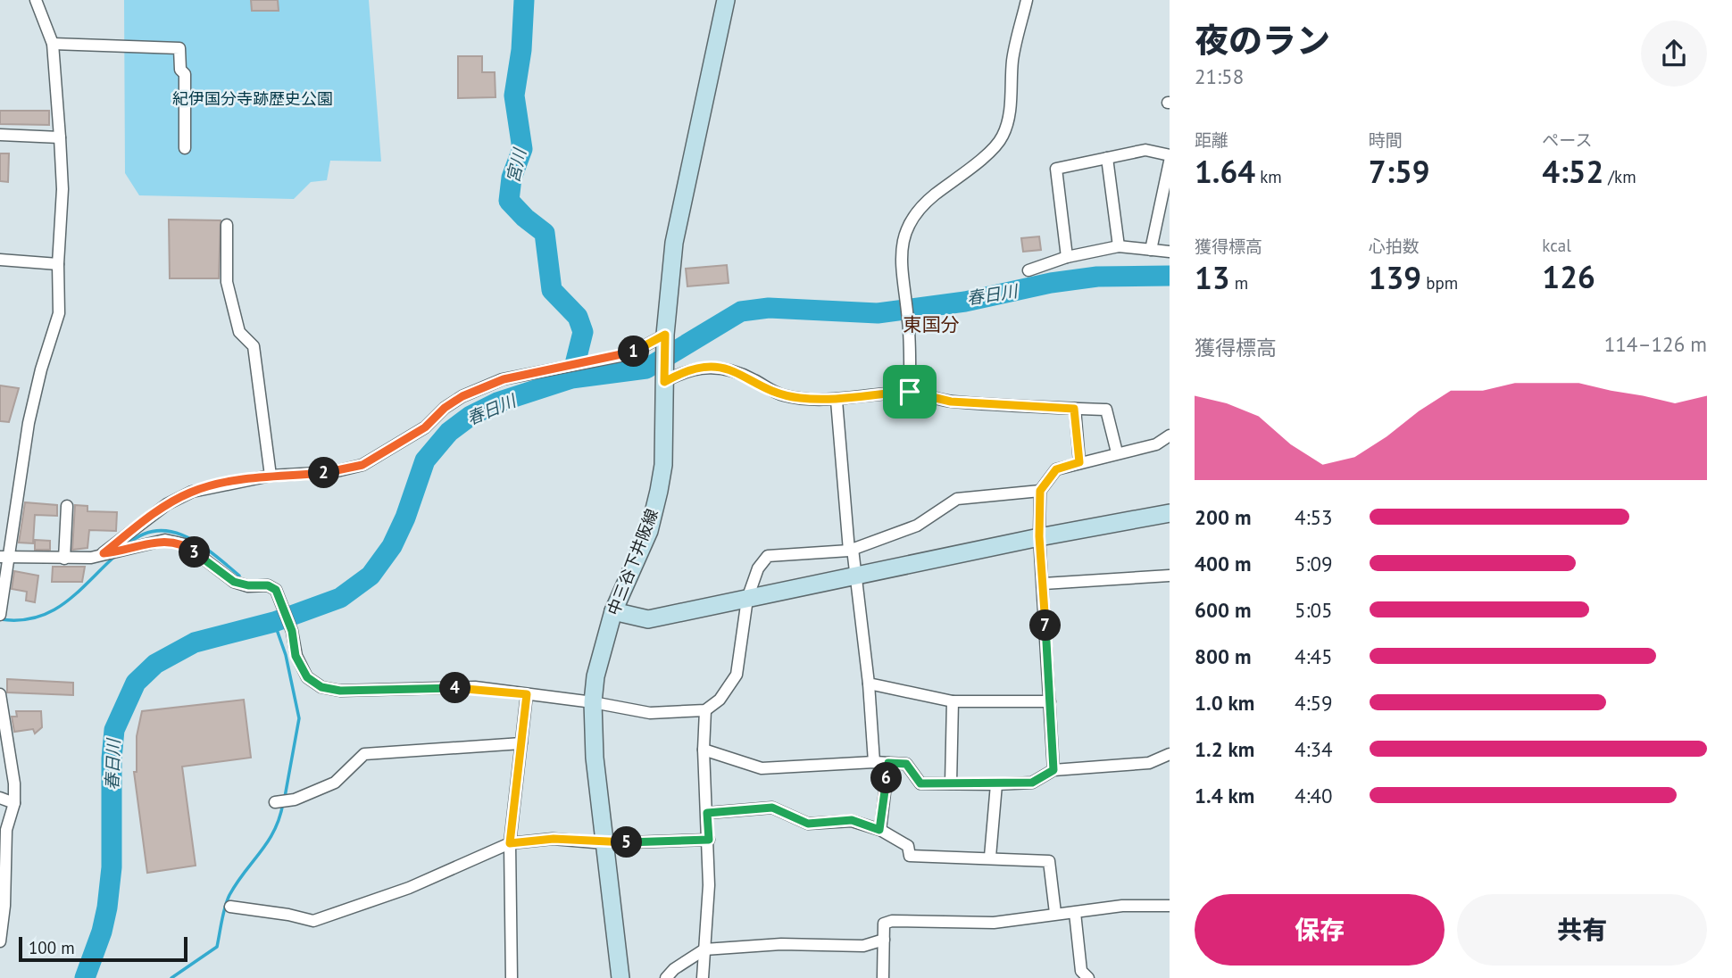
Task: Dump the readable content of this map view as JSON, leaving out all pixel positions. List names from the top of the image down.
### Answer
{
  "streets": {
    "main road": ["中三谷下井阪線"]
  },
  "districts": ["東国分"],
  "water": ["宮川", "春日川"],
  "parks": ["紀伊国分寺跡歴史公園"],
  "scale_bar": "100 m",
  "page": {
    "heading": ["夜のラン", "21:58"],
    "stats": [
      ["距離", "1.64 km"],
      ["時間", "7:59"],
      ["ペース", "4:52 /km"],
      ["獲得標高", "13 m"],
      ["心拍数", "139 bpm"],
      ["kcal", "126"]
    ],
    "chart": ["獲得標高", "114–126 m"],
    "pins": [
      "1",
      "2",
      "3",
      "7",
      "4",
      "6",
      "5"
    ],
    "list": [
      {
        "name": "200 m",
        "note": "4:53"
      },
      {
        "name": "400 m",
        "note": "5:09"
      },
      {
        "name": "600 m",
        "note": "5:05"
      },
      {
        "name": "800 m",
        "note": "4:45"
      },
      {
        "name": "1.0 km",
        "note": "4:59"
      },
      {
        "name": "1.2 km",
        "note": "4:34"
      },
      {
        "name": "1.4 km",
        "note": "4:40"
      }
    ],
    "buttons": ["保存", "共有"],
    "scale": "100 m"
  }
}
